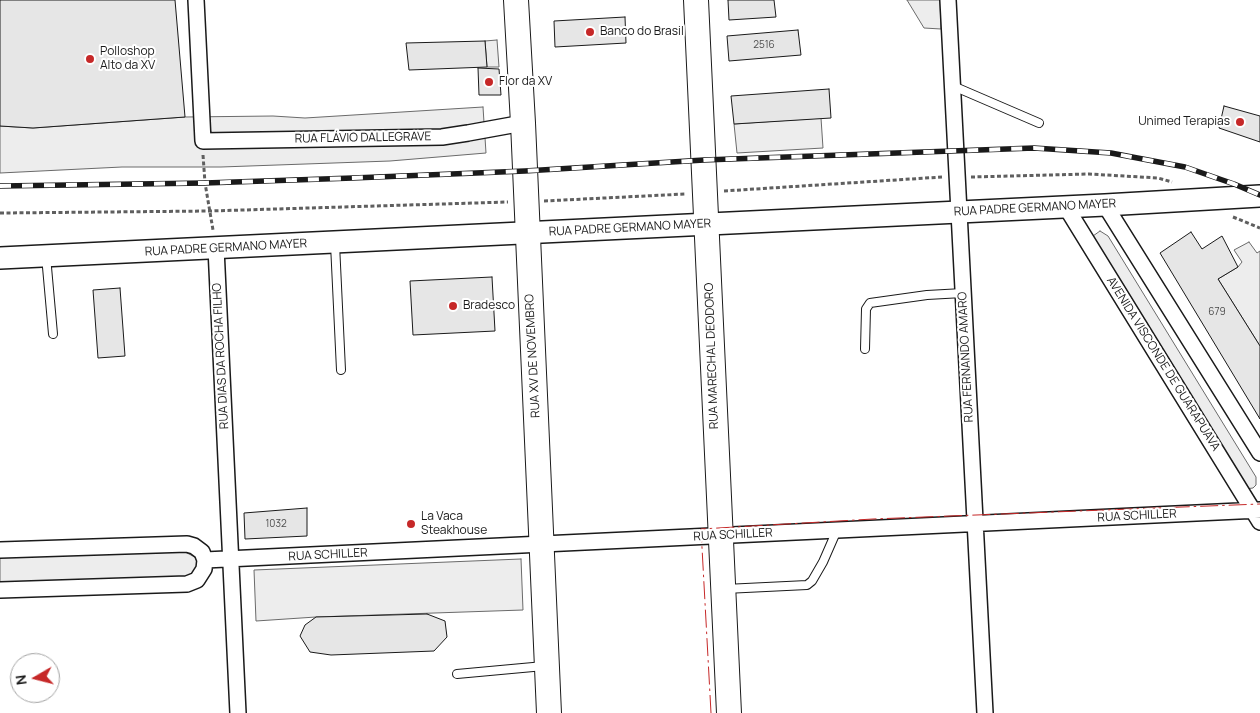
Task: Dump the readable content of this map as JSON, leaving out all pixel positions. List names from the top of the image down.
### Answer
{
  "streets": {
    "main road": ["RUA XV DE NOVEMBRO", "RUA MARECHAL DEODORO"],
    "street": [
      "RUA FLÁVIO DALLEGRAVE",
      "RUA PADRE GERMANO MAYER",
      "RUA DIAS DA ROCHA FILHO",
      "RUA FERNANDO AMARO",
      "AVENIDA VISCONDE DE GUARAPUAVA",
      "RUA SCHILLER"
    ]
  },
  "crossings": [
    ["RUA FLÁVIO DALLEGRAVE", "RUA XV DE NOVEMBRO"],
    ["RUA PADRE GERMANO MAYER", "RUA DIAS DA ROCHA FILHO"],
    ["RUA PADRE GERMANO MAYER", "RUA XV DE NOVEMBRO"],
    ["RUA PADRE GERMANO MAYER", "RUA MARECHAL DEODORO"],
    ["RUA PADRE GERMANO MAYER", "RUA FERNANDO AMARO"],
    ["RUA PADRE GERMANO MAYER", "AVENIDA VISCONDE DE GUARAPUAVA"],
    ["RUA DIAS DA ROCHA FILHO", "RUA SCHILLER"],
    ["RUA XV DE NOVEMBRO", "RUA SCHILLER"],
    ["RUA MARECHAL DEODORO", "RUA SCHILLER"],
    ["RUA FERNANDO AMARO", "RUA SCHILLER"],
    ["AVENIDA VISCONDE DE GUARAPUAVA", "RUA SCHILLER"]
  ],
  "places": [
    "Banco do Brasil",
    "Polloshop Alto da XV",
    "Flor da XV",
    "Unimed Terapias",
    "Bradesco",
    "La Vaca Steakhouse"
  ],
  "house_numbers": ["2516", "679", "1032"],
  "north": "left"
}
